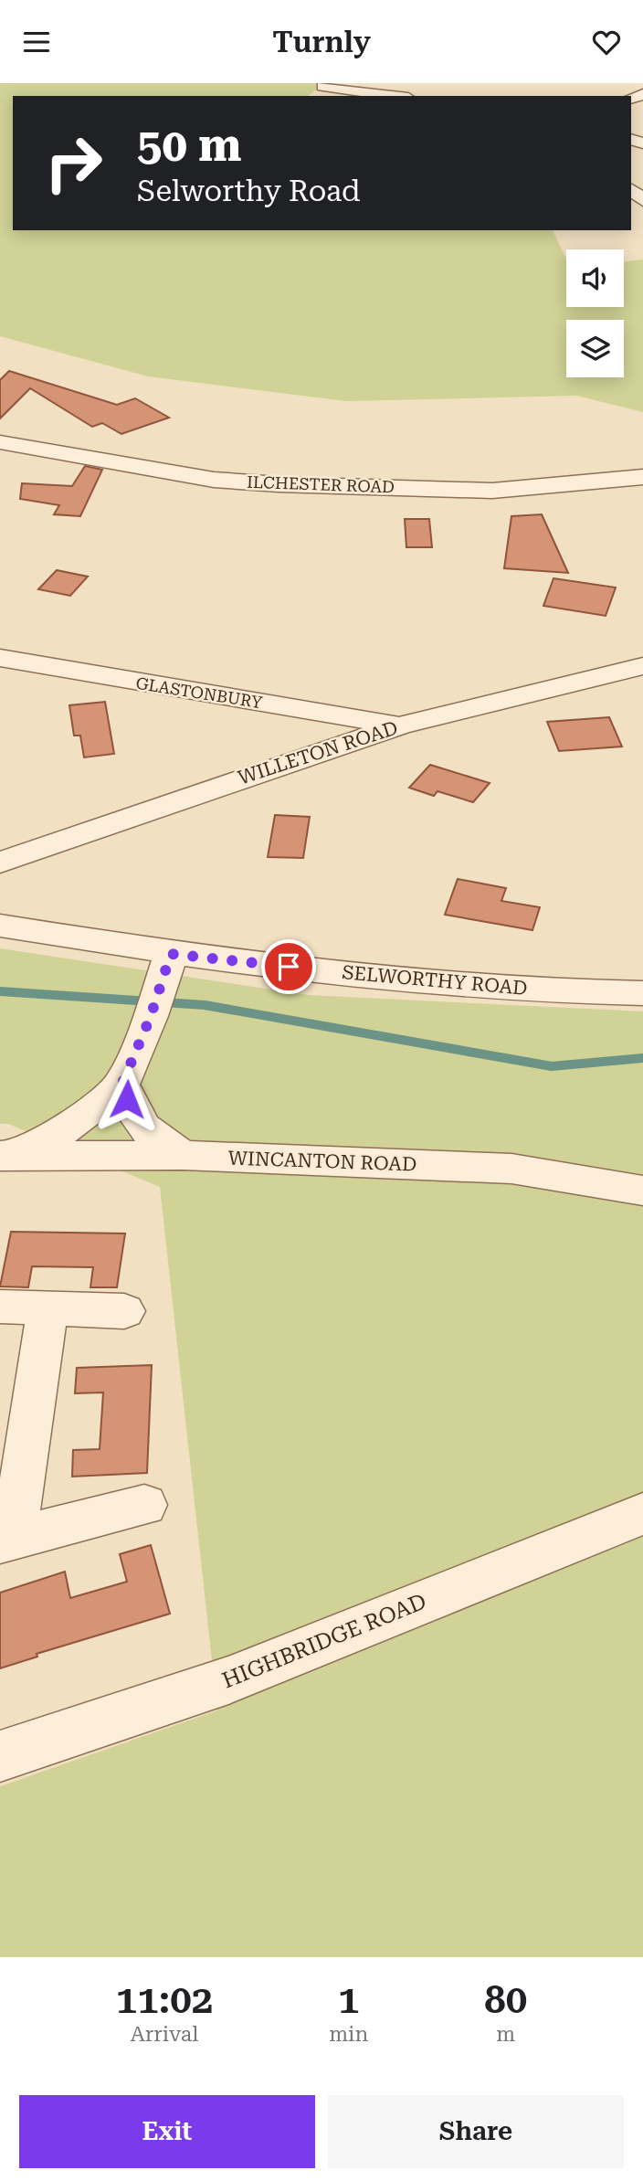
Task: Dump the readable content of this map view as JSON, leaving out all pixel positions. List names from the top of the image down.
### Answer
{
  "streets": {
    "street": [
      "ILCHESTER ROAD",
      "GLASTONBURY",
      "WILLETON ROAD",
      "SELWORTHY ROAD",
      "WINCANTON ROAD",
      "HIGHBRIDGE ROAD"
    ]
  },
  "crossings": [
    ["GLASTONBURY", "WILLETON ROAD"]
  ],
  "page": {
    "header": "Turnly",
    "turn": ["50 m", "Selworthy Road"],
    "eta": [
      "11:02",
      "Arrival",
      "1",
      "min",
      "80",
      "m"
    ],
    "buttons": ["Exit", "Share"]
  }
}
